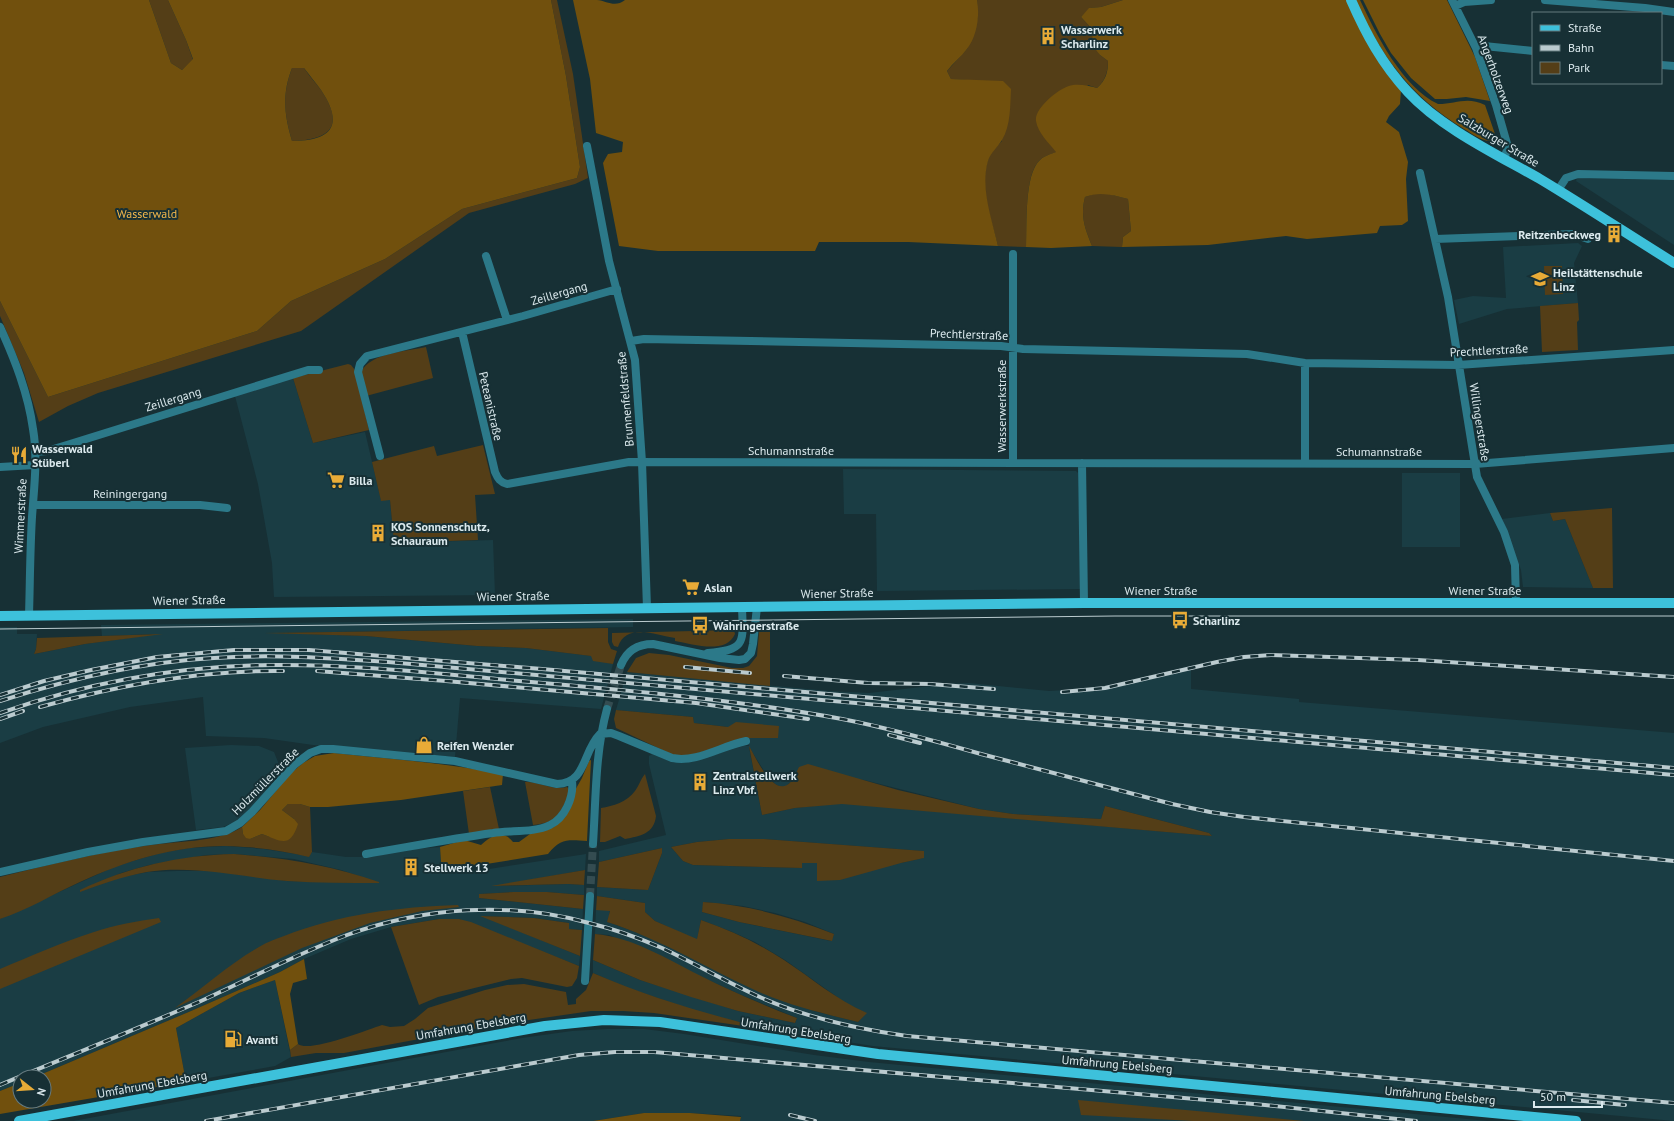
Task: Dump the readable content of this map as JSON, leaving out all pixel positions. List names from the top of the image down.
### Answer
{
  "streets": {
    "main road": ["Salzburger Straße", "Wiener Straße", "Umfahrung Ebelsberg"],
    "street": [
      "Angerholzerweg",
      "Zeillergang",
      "Prechtlerstraße",
      "Brunnenfeldstraße",
      "Peteanistraße",
      "Wasserwerkstraße",
      "Willingerstraße",
      "Schumannstraße",
      "Reiningergang",
      "Wimmerstraße",
      "Holzmüllerstraße"
    ]
  },
  "crossings": [
    ["Angerholzerweg", "Salzburger Straße"],
    ["Zeillergang", "Brunnenfeldstraße"],
    ["Zeillergang", "Peteanistraße"],
    ["Zeillergang", "Wimmerstraße"],
    ["Prechtlerstraße", "Brunnenfeldstraße"],
    ["Prechtlerstraße", "Wasserwerkstraße"],
    ["Prechtlerstraße", "Willingerstraße"],
    ["Brunnenfeldstraße", "Schumannstraße"],
    ["Brunnenfeldstraße", "Wiener Straße"],
    ["Peteanistraße", "Schumannstraße"],
    ["Wasserwerkstraße", "Schumannstraße"],
    ["Willingerstraße", "Schumannstraße"],
    ["Willingerstraße", "Wiener Straße"],
    ["Reiningergang", "Wimmerstraße"],
    ["Wimmerstraße", "Wiener Straße"]
  ],
  "parks": ["Wasserwald"],
  "places": {
    "building": [
      "Wasserwerk Scharlinz",
      "Reitzenbeckweg",
      "KOS Sonnenschutz, Schauraum",
      "Zentralstellwerk Linz Vbf.",
      "Stellwerk 13"
    ],
    "school or university": ["Heilstättenschule Linz"],
    "restaurant": ["Wasserwald Stüberl"],
    "supermarket": ["Billa", "Aslan"],
    "bus stop": ["Scharlinz", "Wahringerstraße"],
    "shop": ["Reifen Wenzler"],
    "fuel station": ["Avanti"]
  },
  "legend": ["Straße", "Bahn", "Park"],
  "scale_bar": "50 m",
  "north": "right"
}
